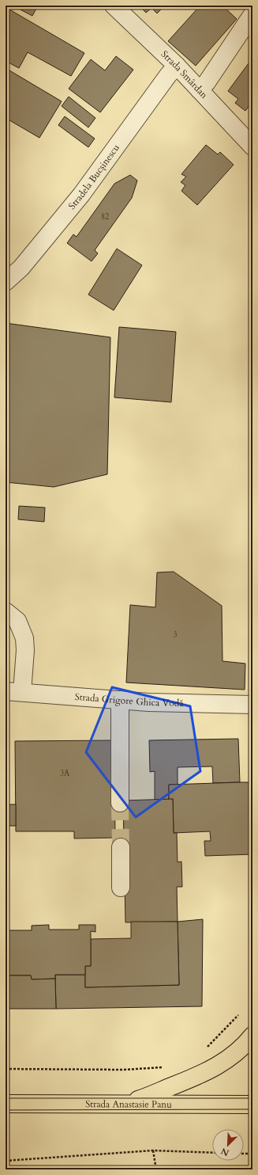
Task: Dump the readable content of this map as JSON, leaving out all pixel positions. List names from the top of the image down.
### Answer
{
  "streets": {
    "main road": ["Strada Anastasie Panu"],
    "street": ["Strada Smârdan", "Stradela Bucșinescu", "Strada Grigore Ghica Vodă"]
  },
  "crossings": [
    ["Strada Smârdan", "Stradela Bucșinescu"]
  ],
  "house_numbers": ["82", "3", "3A"],
  "north": "bottom left"
}
